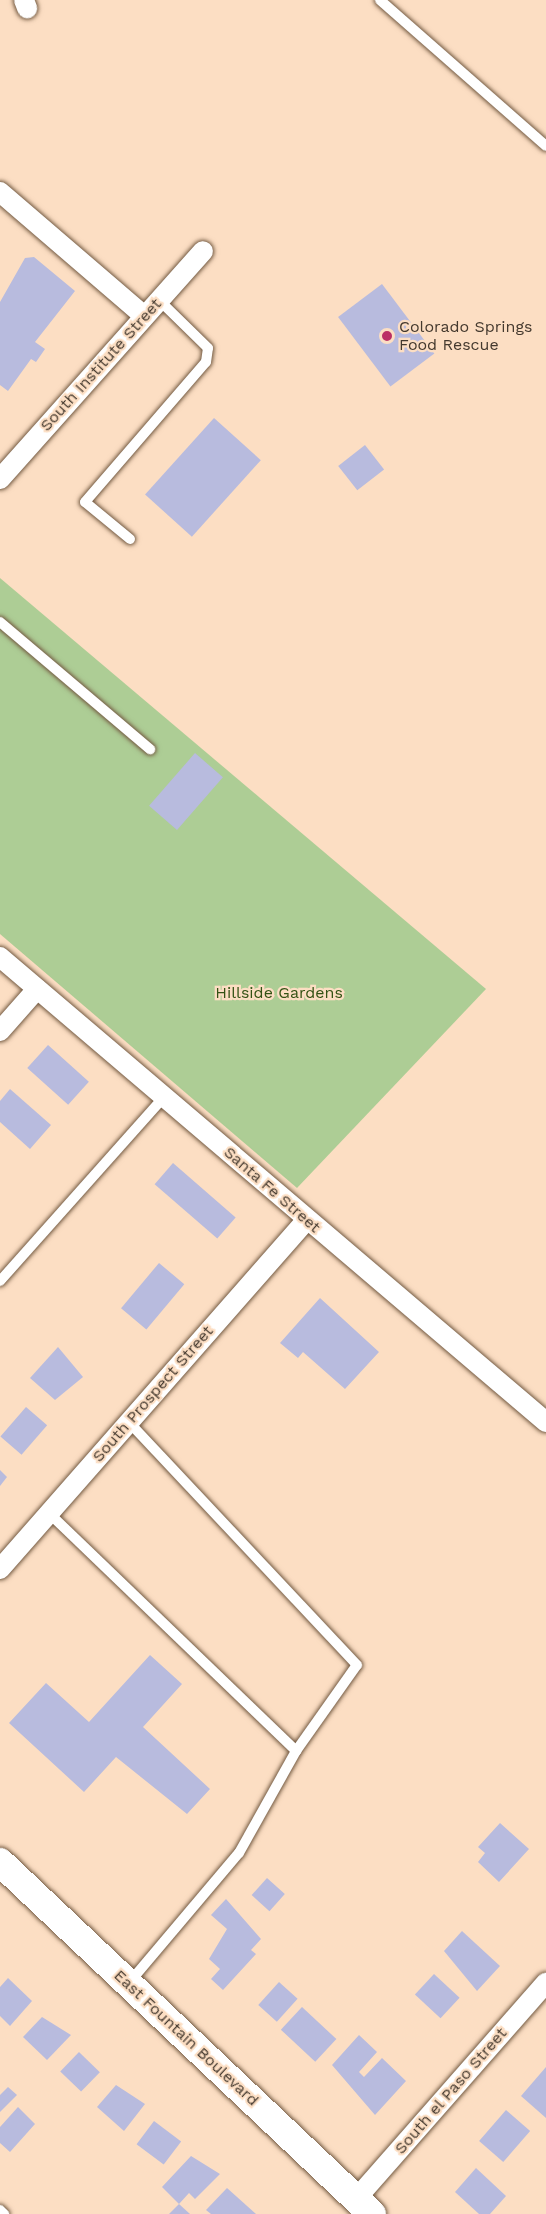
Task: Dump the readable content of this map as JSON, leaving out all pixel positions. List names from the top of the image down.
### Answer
{
  "streets": {
    "main road": ["East Fountain Boulevard"],
    "street": [
      "South Institute Street",
      "Santa Fe Street",
      "South Prospect Street",
      "South el Paso Street"
    ]
  },
  "crossings": [
    ["Santa Fe Street", "South Prospect Street"],
    ["East Fountain Boulevard", "South el Paso Street"]
  ],
  "parks": ["Hillside Gardens"],
  "places": ["Colorado Springs Food Rescue"]
}
